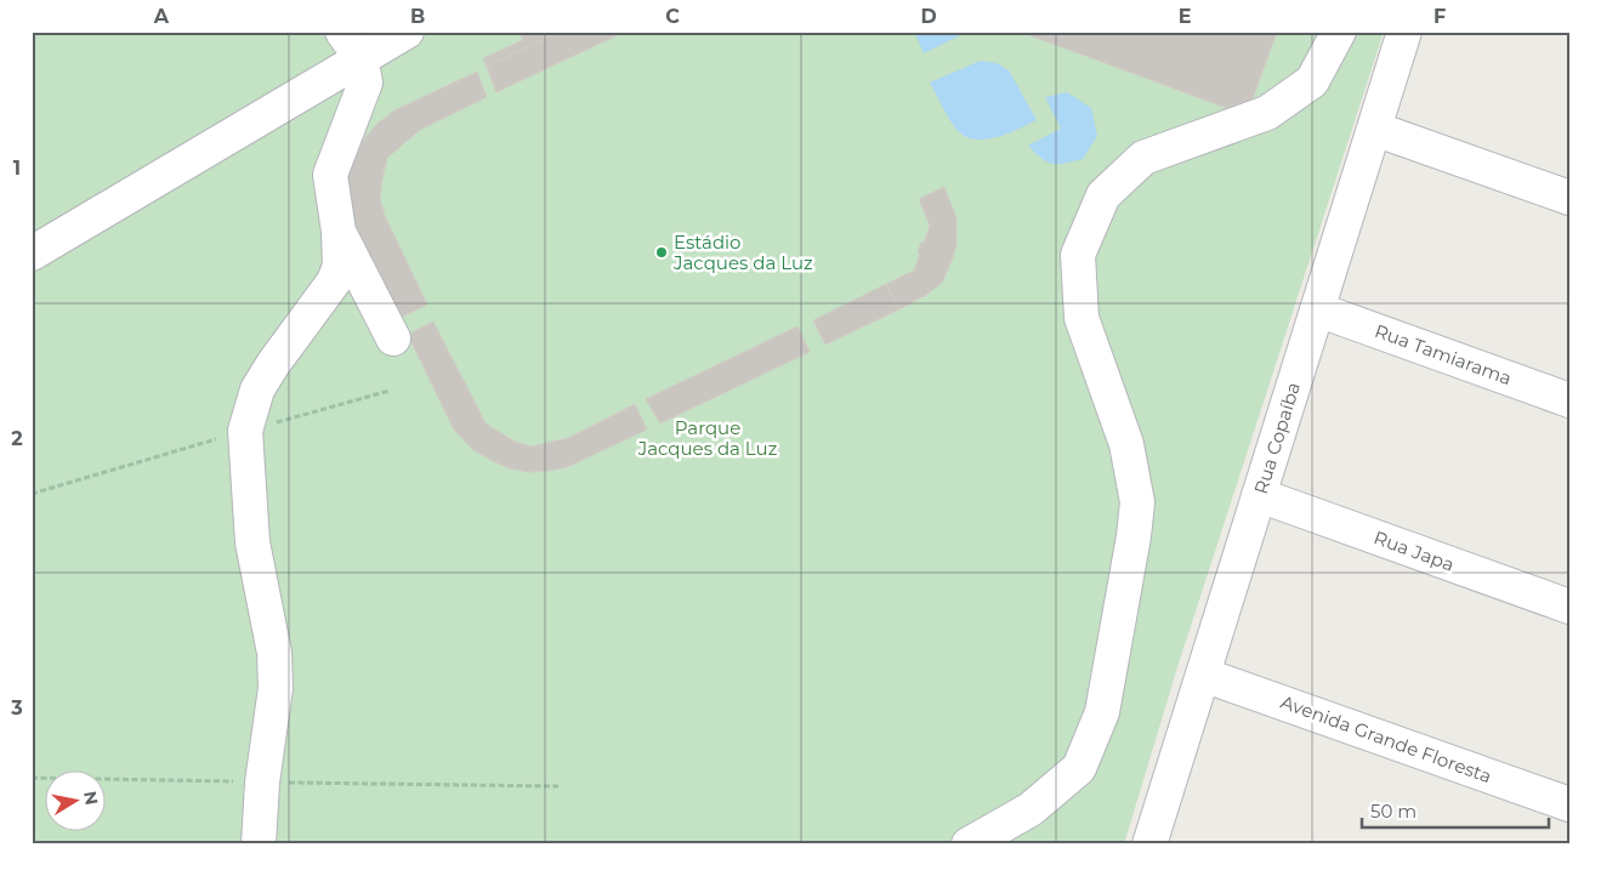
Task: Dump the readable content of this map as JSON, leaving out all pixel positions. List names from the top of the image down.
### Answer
{
  "streets": {
    "street": [
      "Rua Tamiarama",
      "Rua Copaíba",
      "Rua Japa",
      "Avenida Grande Floresta"
    ]
  },
  "crossings": [
    ["Rua Tamiarama", "Rua Copaíba"],
    ["Rua Copaíba", "Rua Japa"],
    ["Rua Copaíba", "Avenida Grande Floresta"]
  ],
  "parks": ["Parque Jacques da Luz"],
  "places": ["Estádio Jacques da Luz"],
  "scale_bar": "50 m",
  "north": "right",
  "grid": {
    "columns": [
      "A",
      "B",
      "C",
      "D",
      "E",
      "F"
    ],
    "rows": ["1", "2", "3"]
  }
}
